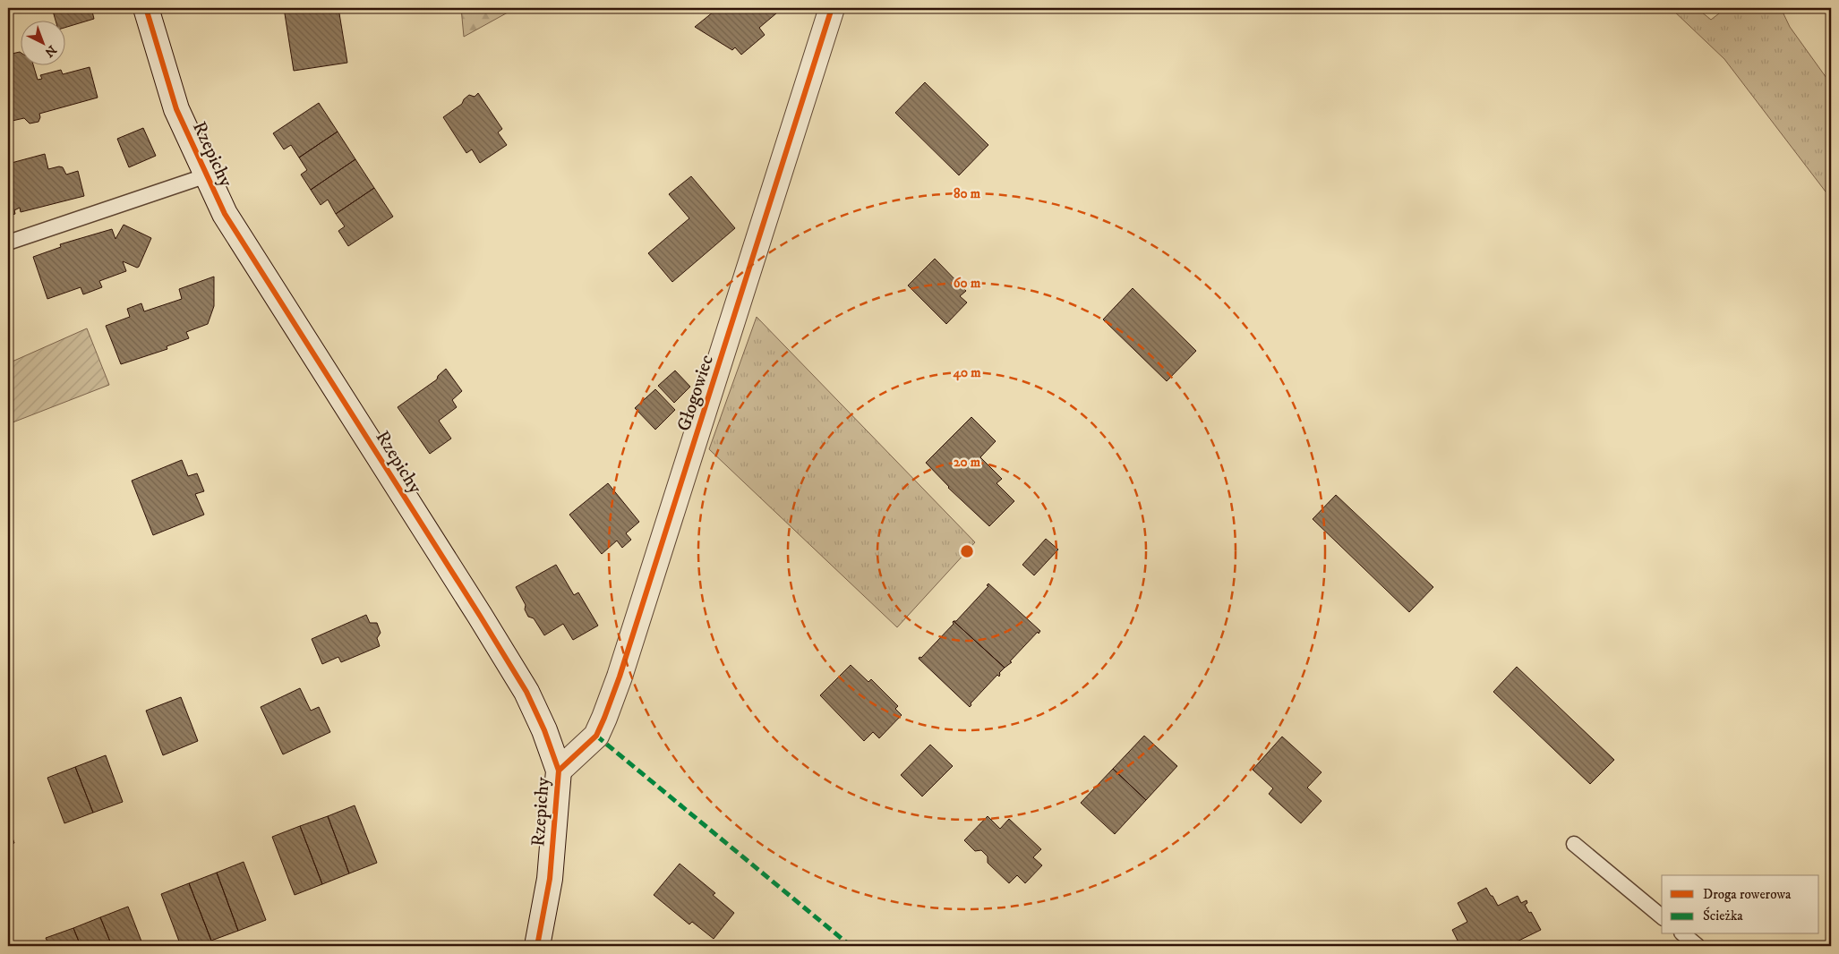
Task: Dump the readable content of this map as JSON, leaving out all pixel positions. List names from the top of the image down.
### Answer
{
  "streets": {
    "street": ["Rzepichy", "Głogowiec"]
  },
  "crossings": [
    ["Rzepichy", "Głogowiec"]
  ],
  "legend": ["Droga rowerowa", "Ścieżka"],
  "north": "bottom right",
  "rings": [
    "80 m",
    "60 m",
    "40 m",
    "20 m"
  ]
}
